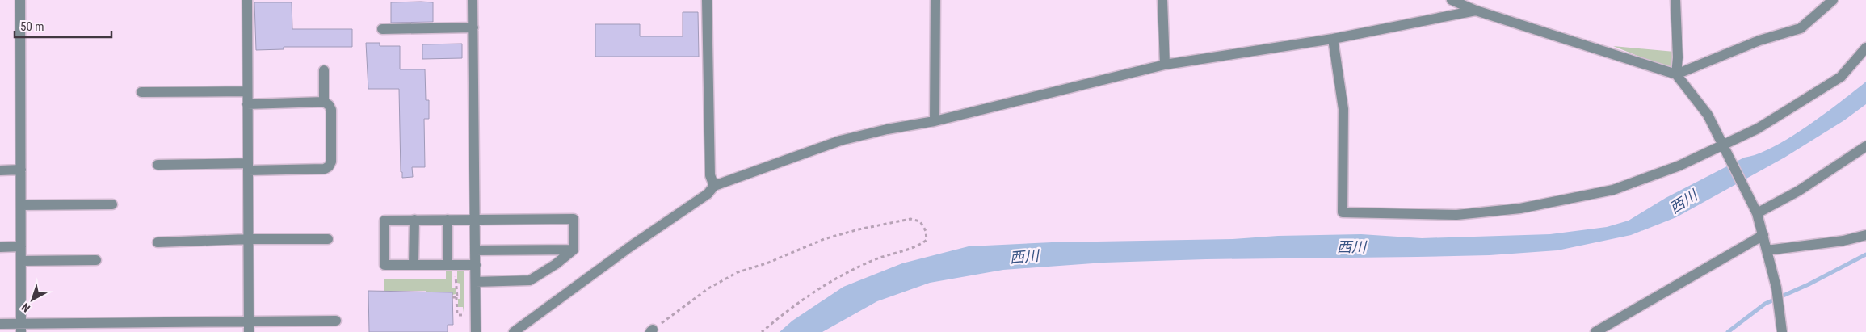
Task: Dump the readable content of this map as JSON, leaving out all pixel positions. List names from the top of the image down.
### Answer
{
  "water": ["西川"],
  "scale_bar": "50 m",
  "north": "bottom left"
}
